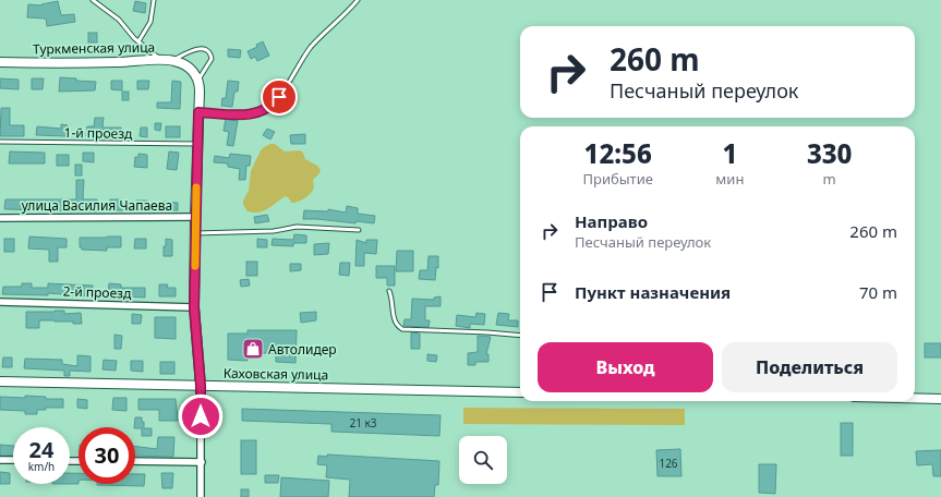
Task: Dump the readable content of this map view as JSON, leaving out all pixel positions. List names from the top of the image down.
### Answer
{
  "streets": {
    "main road": ["Туркменская улица", "Каховская улица"],
    "street": ["улица Василия Чапаева", "2-й проезд"],
    "lane": ["1-й проезд"]
  },
  "places": {
    "shop": ["Автолидер"]
  },
  "house_numbers": ["21 к3", "126"],
  "page": {
    "turn": ["260 m", "Песчаный переулок"],
    "eta": [
      "12:56",
      "Прибытие",
      "1",
      "мин",
      "330",
      "m"
    ],
    "list": [
      {
        "name": "Направо",
        "note": "Песчаный переулок",
        "value": "260 m"
      },
      {
        "name": "Пункт назначения",
        "value": "70 m"
      }
    ],
    "buttons": ["Выход", "Поделиться"],
    "speed": "24 km/h",
    "limit": "30"
  }
}
